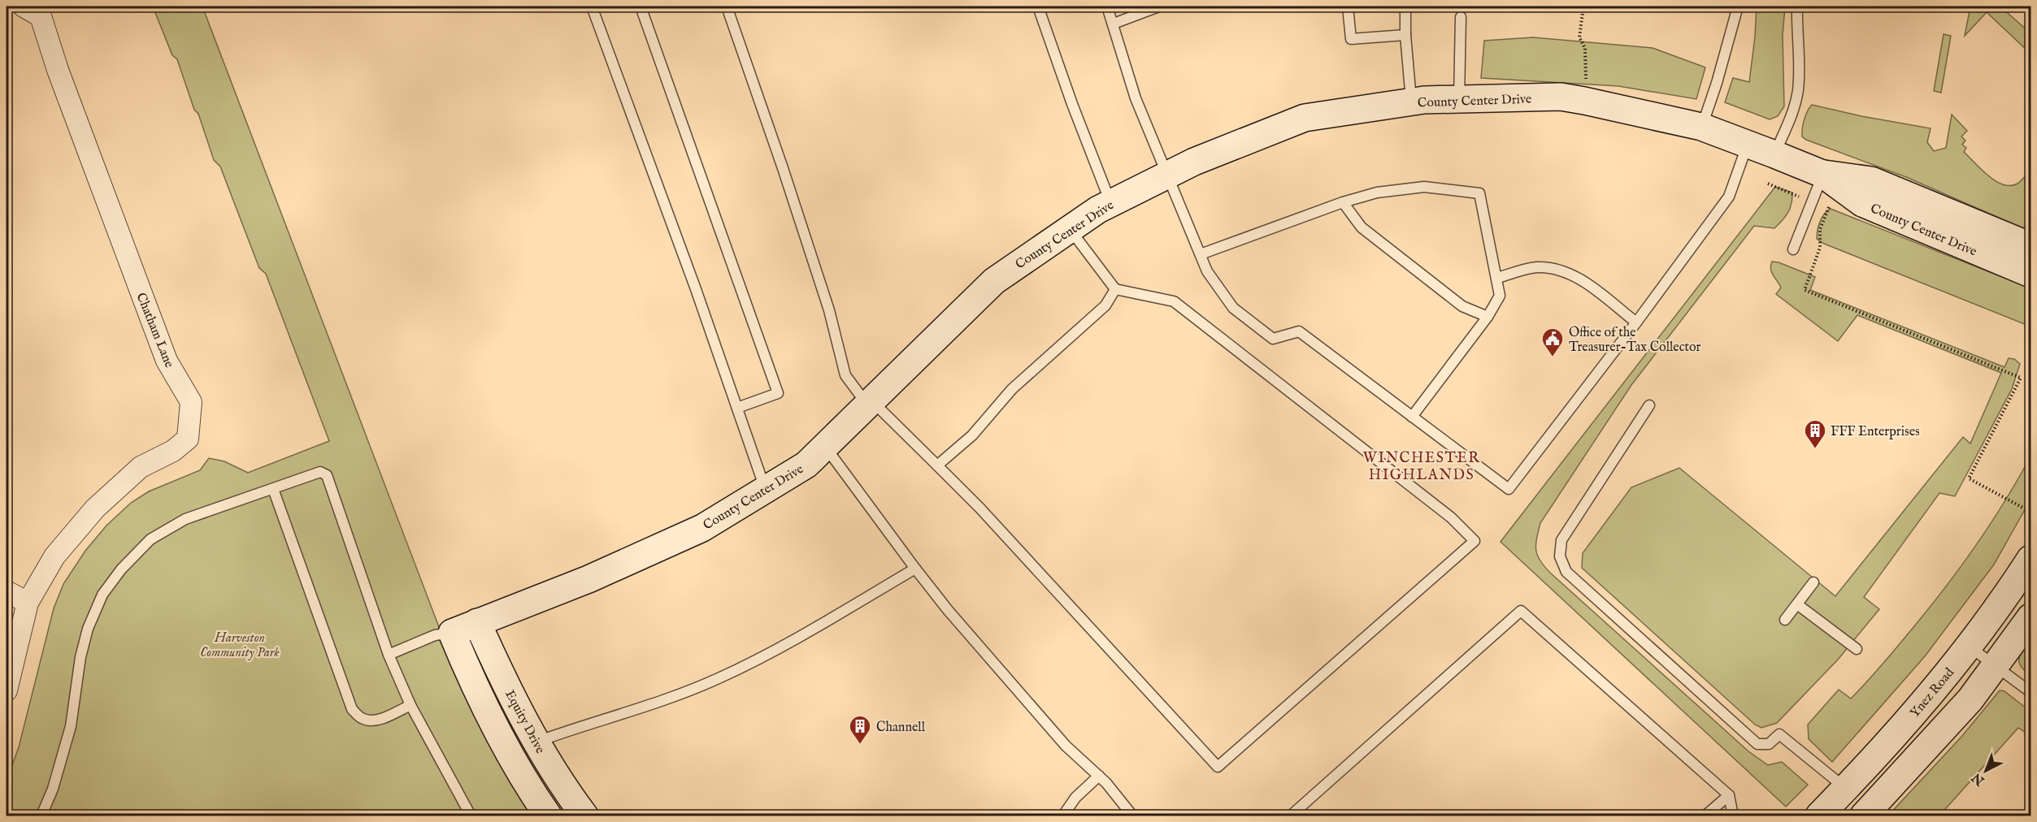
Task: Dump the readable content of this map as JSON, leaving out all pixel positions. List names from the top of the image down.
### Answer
{
  "streets": {
    "street": [
      "County Center Drive",
      "Chatham Lane",
      "Ynez Road",
      "Equity Drive"
    ]
  },
  "crossings": [
    ["County Center Drive", "Equity Drive"]
  ],
  "districts": ["WINCHESTER HIGHLANDS"],
  "parks": ["Harveston Community Park"],
  "places": {
    "public building": ["Office of the Treasurer-Tax Collector"],
    "building": ["FFF Enterprises", "Channell"]
  },
  "north": "bottom left"
}
